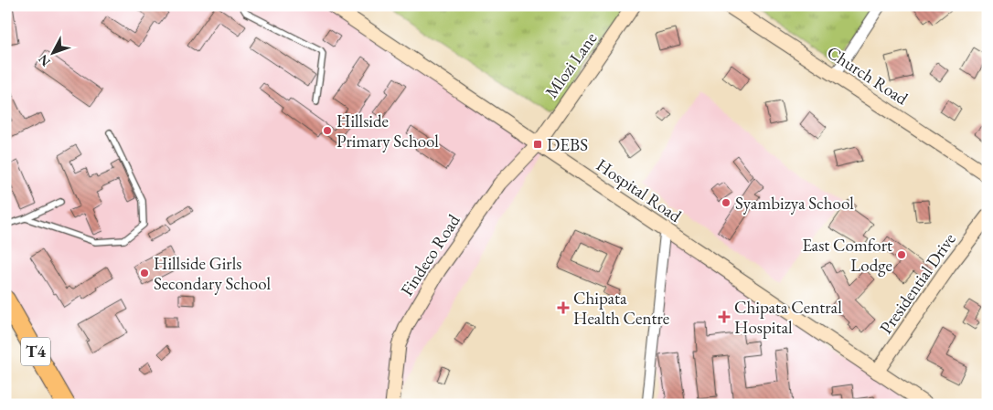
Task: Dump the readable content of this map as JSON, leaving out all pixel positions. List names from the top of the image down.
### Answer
{
  "streets": {
    "highway": ["T4"],
    "street": [
      "Mlozi Lane",
      "Church Road",
      "Hospital Road",
      "Findeco Road",
      "Presidential Drive"
    ]
  },
  "crossings": [
    ["Mlozi Lane", "Hospital Road"],
    ["Mlozi Lane", "Findeco Road"],
    ["Hospital Road", "Findeco Road"],
    ["Hospital Road", "Presidential Drive"]
  ],
  "places": {
    "other": [
      "Hillside Primary School",
      "Syambizya School",
      "East Comfort Lodge",
      "Hillside Girls Secondary School"
    ],
    "transit": ["DEBS"],
    "health": ["Chipata Health Centre", "Chipata Central Hospital"]
  },
  "north": "bottom left"
}
